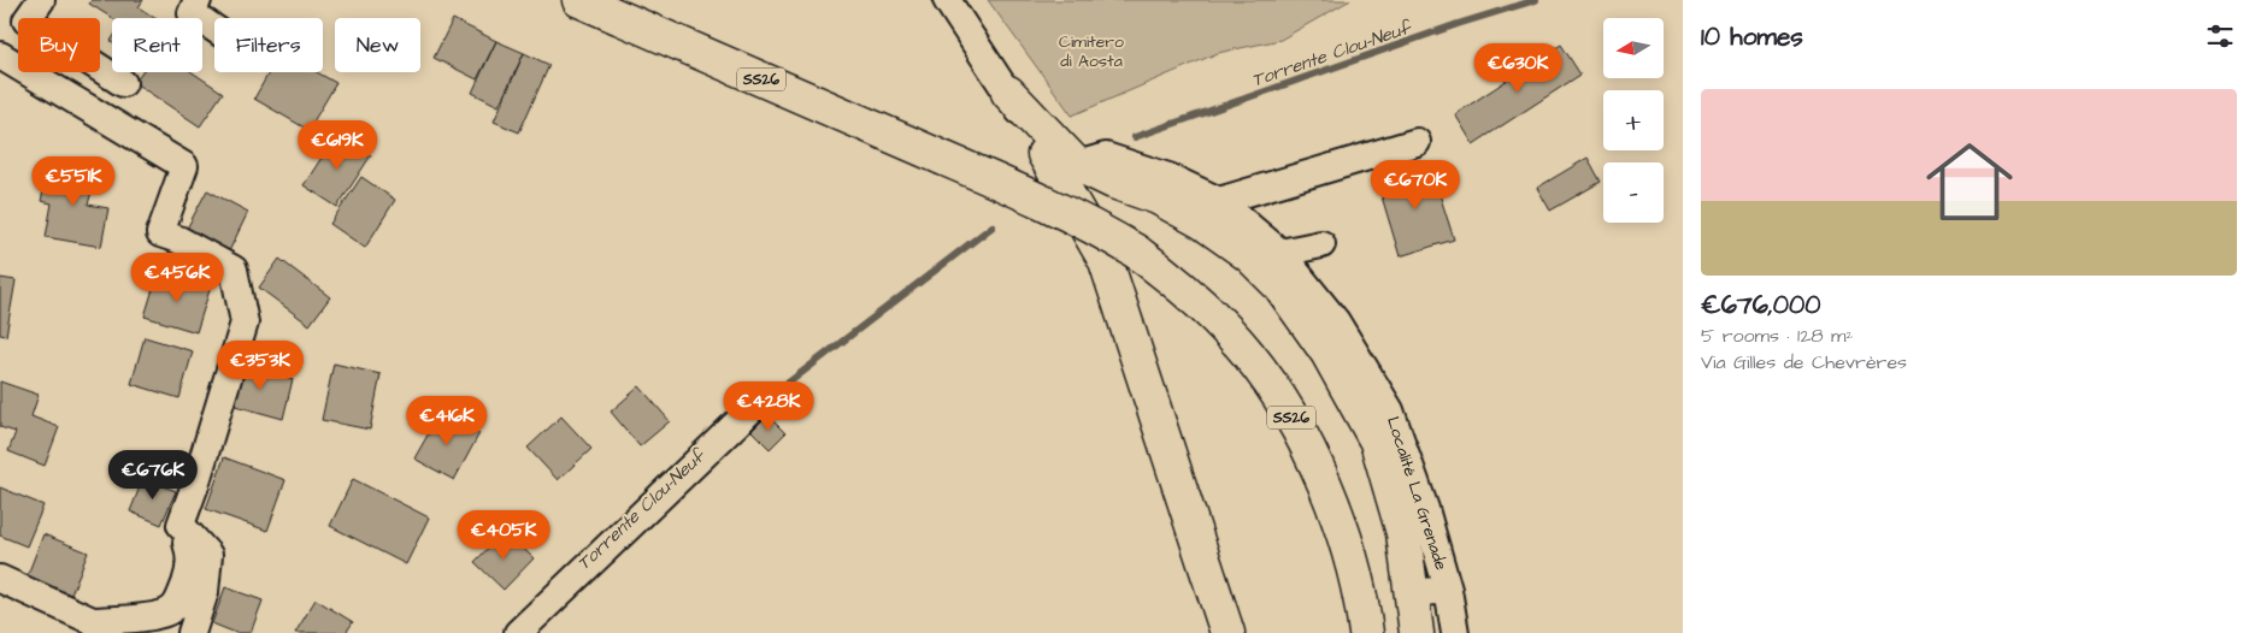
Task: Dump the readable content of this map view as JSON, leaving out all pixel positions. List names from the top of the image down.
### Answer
{
  "streets": {
    "main road": ["SS26"],
    "street": ["Localité La Grenade"]
  },
  "water": ["Torrente Clou-Neuf"],
  "parks": ["Cimitero di Aosta"],
  "north": "left",
  "page": {
    "heading": "10 homes",
    "map_buttons": ["+", "−"],
    "chip": [
      "Buy",
      "Rent",
      "Filters",
      "New"
    ],
    "price": [
      "€630K",
      "€619K",
      "€551K",
      "€670K",
      "€456K",
      "€353K",
      "€428K",
      "€416K",
      "€676K",
      "€405K"
    ],
    "list": [
      {
        "name": "€676,000",
        "note": "5 rooms · 128 m² · Via Gilles de Chevrères"
      }
    ]
  }
}
